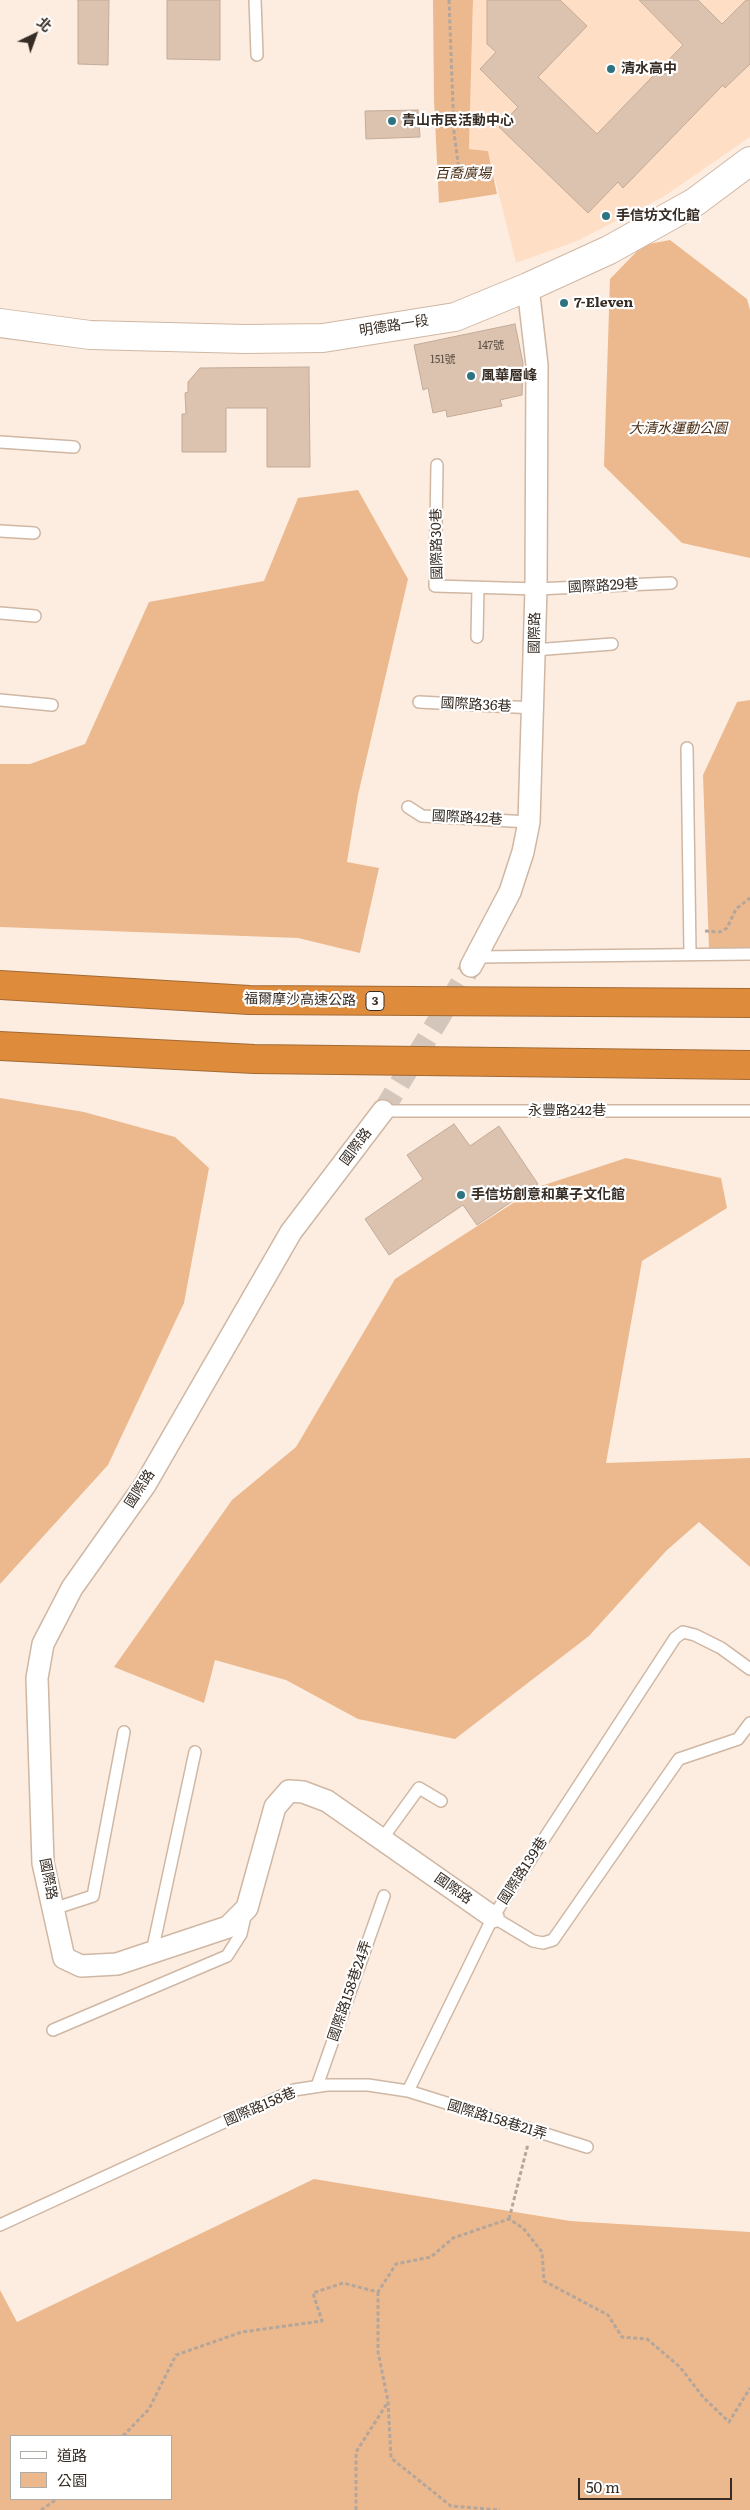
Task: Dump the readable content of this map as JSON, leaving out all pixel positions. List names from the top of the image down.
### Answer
{
  "streets": {
    "highway": ["福爾摩沙高速公路", "3"],
    "street": ["明德路一段", "國際路"],
    "lane": [
      "國際路30巷",
      "國際路29巷",
      "國際路36巷",
      "國際路42巷",
      "永豐路242巷",
      "國際路139巷",
      "國際路158巷24弄",
      "國際路158巷",
      "國際路158巷21弄"
    ]
  },
  "crossings": [
    ["明德路一段", "國際路"],
    ["國際路30巷", "國際路29巷"],
    ["國際路30巷", "國際路"],
    ["國際路29巷", "國際路"],
    ["國際路", "國際路36巷"],
    ["國際路", "國際路42巷"],
    ["國際路", "永豐路242巷"],
    ["國際路", "國際路139巷"],
    ["國際路158巷24弄", "國際路158巷"],
    ["國際路158巷", "國際路158巷21弄"]
  ],
  "parks": ["百喬廣場", "大清水運動公園"],
  "places": [
    "清水高中",
    "青山市民活動中心",
    "手信坊文化館",
    "7-Eleven",
    "風華層峰",
    "手信坊創意和菓子文化館"
  ],
  "house_numbers": ["147號", "151號"],
  "legend": ["道路", "公園"],
  "scale_bar": "50 m",
  "north": "top right"
}
